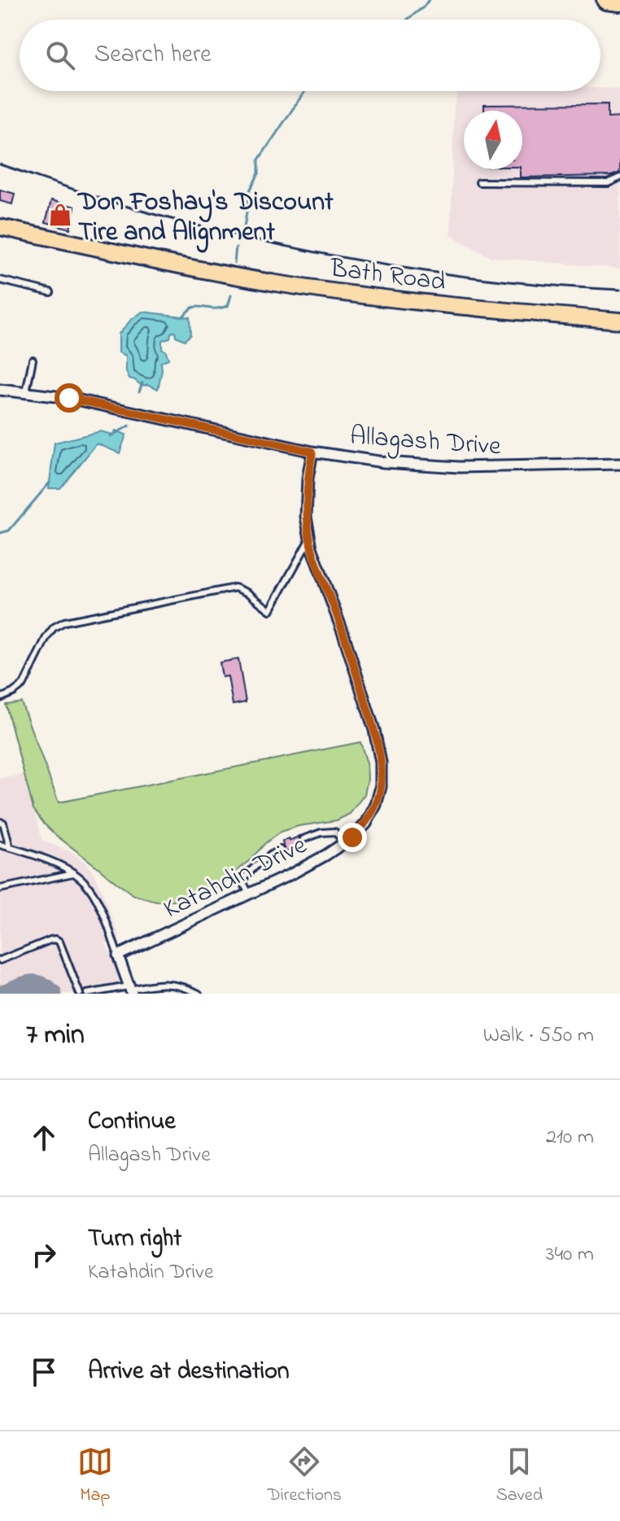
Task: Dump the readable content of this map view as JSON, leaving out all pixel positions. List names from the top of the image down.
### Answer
{
  "streets": {
    "main road": ["Bath Road"],
    "street": ["Allagash Drive", "Katahdin Drive"]
  },
  "crossings": [
    ["Allagash Drive", "Katahdin Drive"]
  ],
  "places": {
    "shop": ["Don Foshay's Discount Tire and Alignment"]
  },
  "north": "top",
  "page": {
    "search": "Search here",
    "heading": ["7 min", "Walk · 550 m"],
    "list": [
      ["Continue", "Allagash Drive", "210 m"],
      ["Turn right", "Katahdin Drive", "340 m"],
      "Arrive at destination"
    ],
    "nav": ["Map", "Directions", "Saved"]
  }
}
